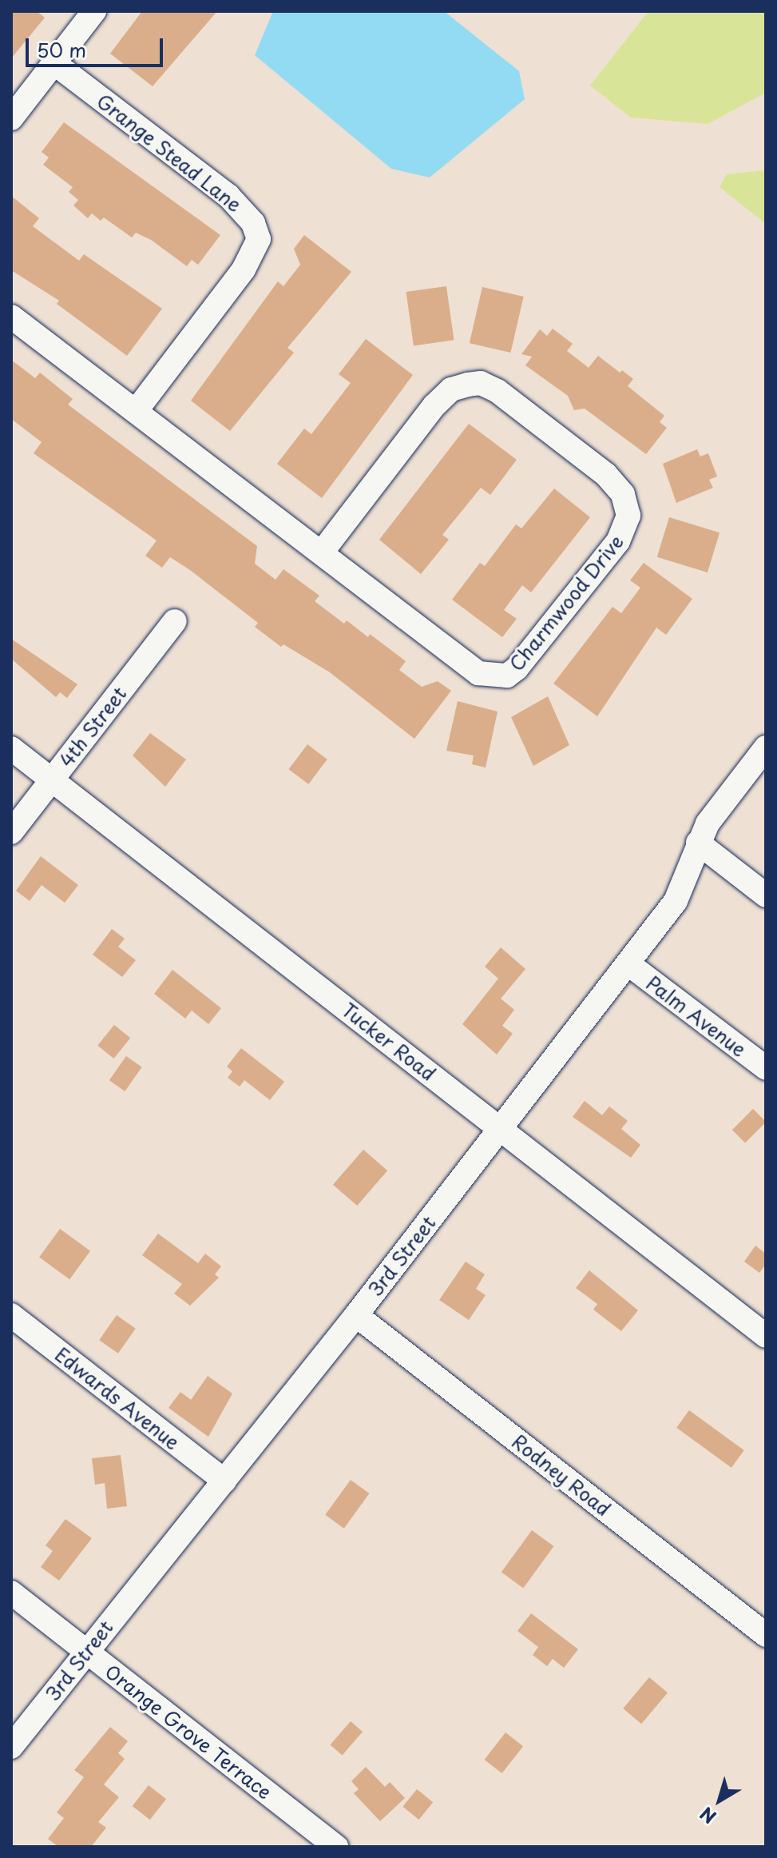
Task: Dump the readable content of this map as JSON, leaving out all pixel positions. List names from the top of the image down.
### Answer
{
  "streets": {
    "street": [
      "Grange Stead Lane",
      "Charmwood Drive",
      "4th Street",
      "Palm Avenue",
      "Tucker Road",
      "3rd Street",
      "Edwards Avenue",
      "Rodney Road",
      "Orange Grove Terrace"
    ]
  },
  "crossings": [
    ["Grange Stead Lane", "Charmwood Drive"],
    ["4th Street", "Tucker Road"],
    ["Palm Avenue", "3rd Street"],
    ["Tucker Road", "3rd Street"],
    ["3rd Street", "Edwards Avenue"],
    ["3rd Street", "Rodney Road"],
    ["3rd Street", "Orange Grove Terrace"]
  ],
  "scale_bar": "50 m",
  "north": "bottom left"
}
